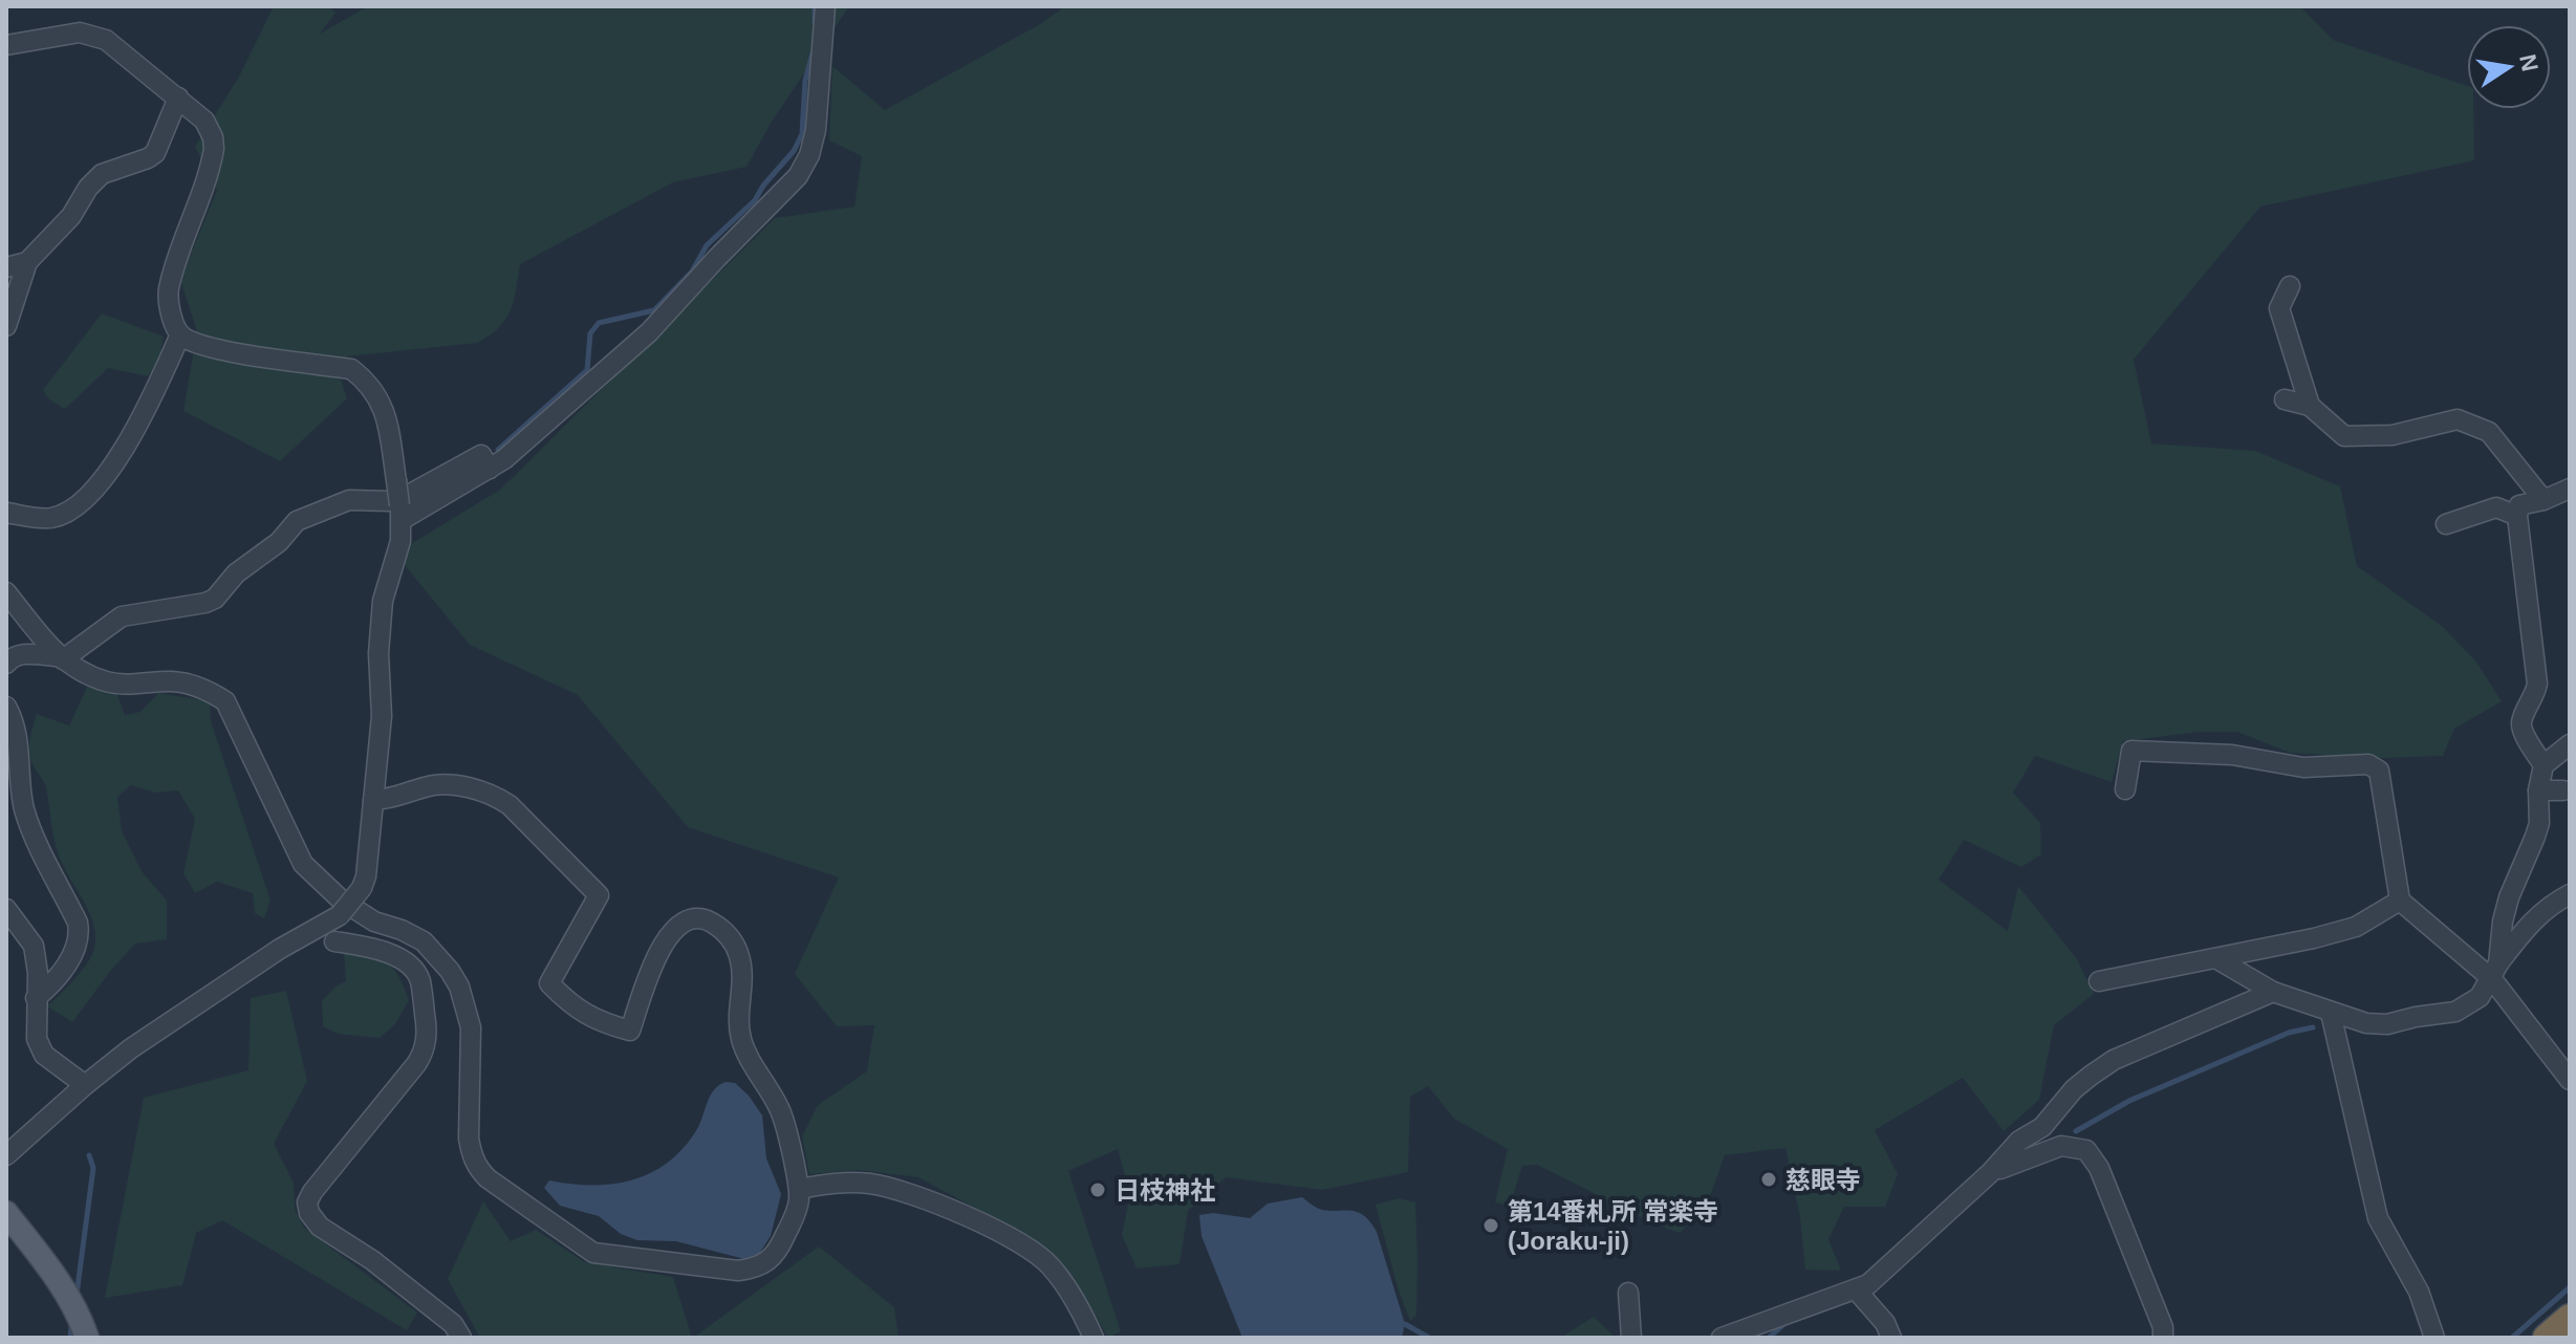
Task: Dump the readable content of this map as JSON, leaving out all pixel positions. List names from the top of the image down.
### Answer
{
  "places": ["慈眼寺", "日枝神社", "第14番札所 常楽寺 (Joraku-ji)"],
  "north": "right"
}
